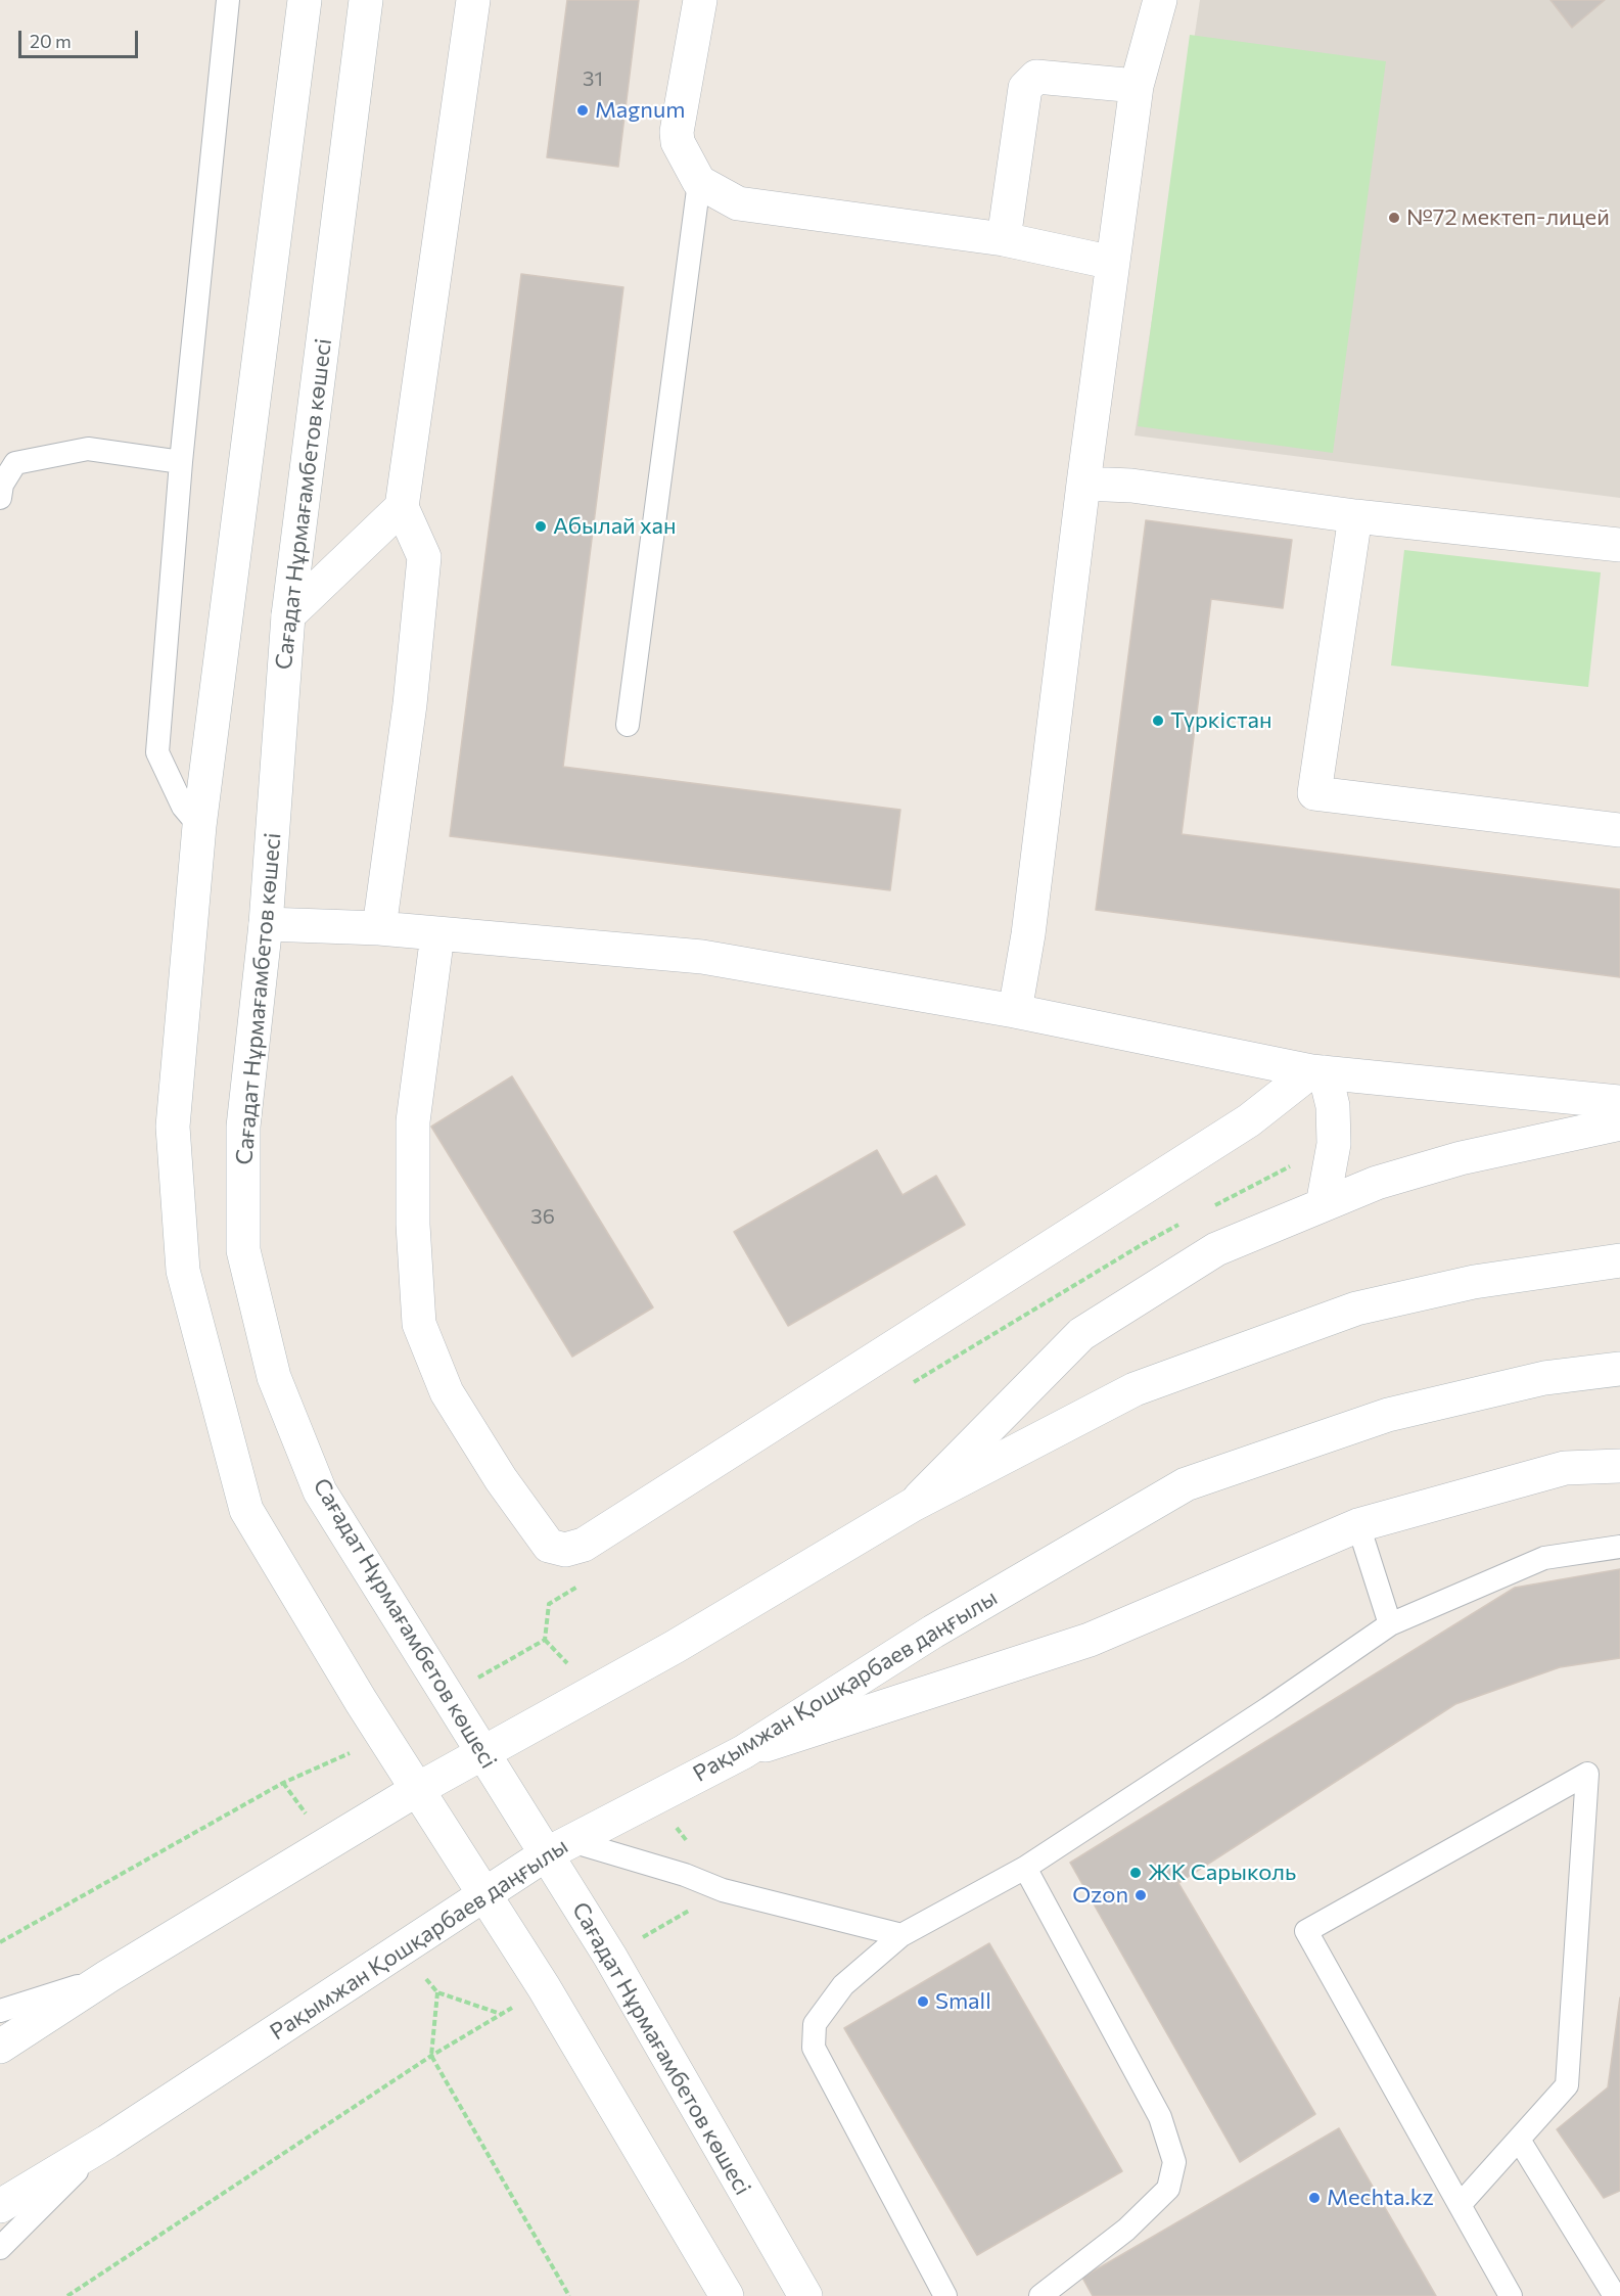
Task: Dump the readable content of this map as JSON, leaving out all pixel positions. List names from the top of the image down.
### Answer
{
  "streets": {
    "street": ["Сағадат Нұрмағамбетов көшесі", "Рақымжан Қошқарбаев даңғылы"]
  },
  "crossings": [
    ["Сағадат Нұрмағамбетов көшесі", "Рақымжан Қошқарбаев даңғылы"]
  ],
  "places": [
    "Magnum",
    "№72 мектеп-лицей",
    "Абылай хан",
    "Түркістан",
    "ЖК Сарыколь",
    "Ozon",
    "Small",
    "Mechta.kz"
  ],
  "house_numbers": ["31", "36"],
  "scale_bar": "20 m"
}
